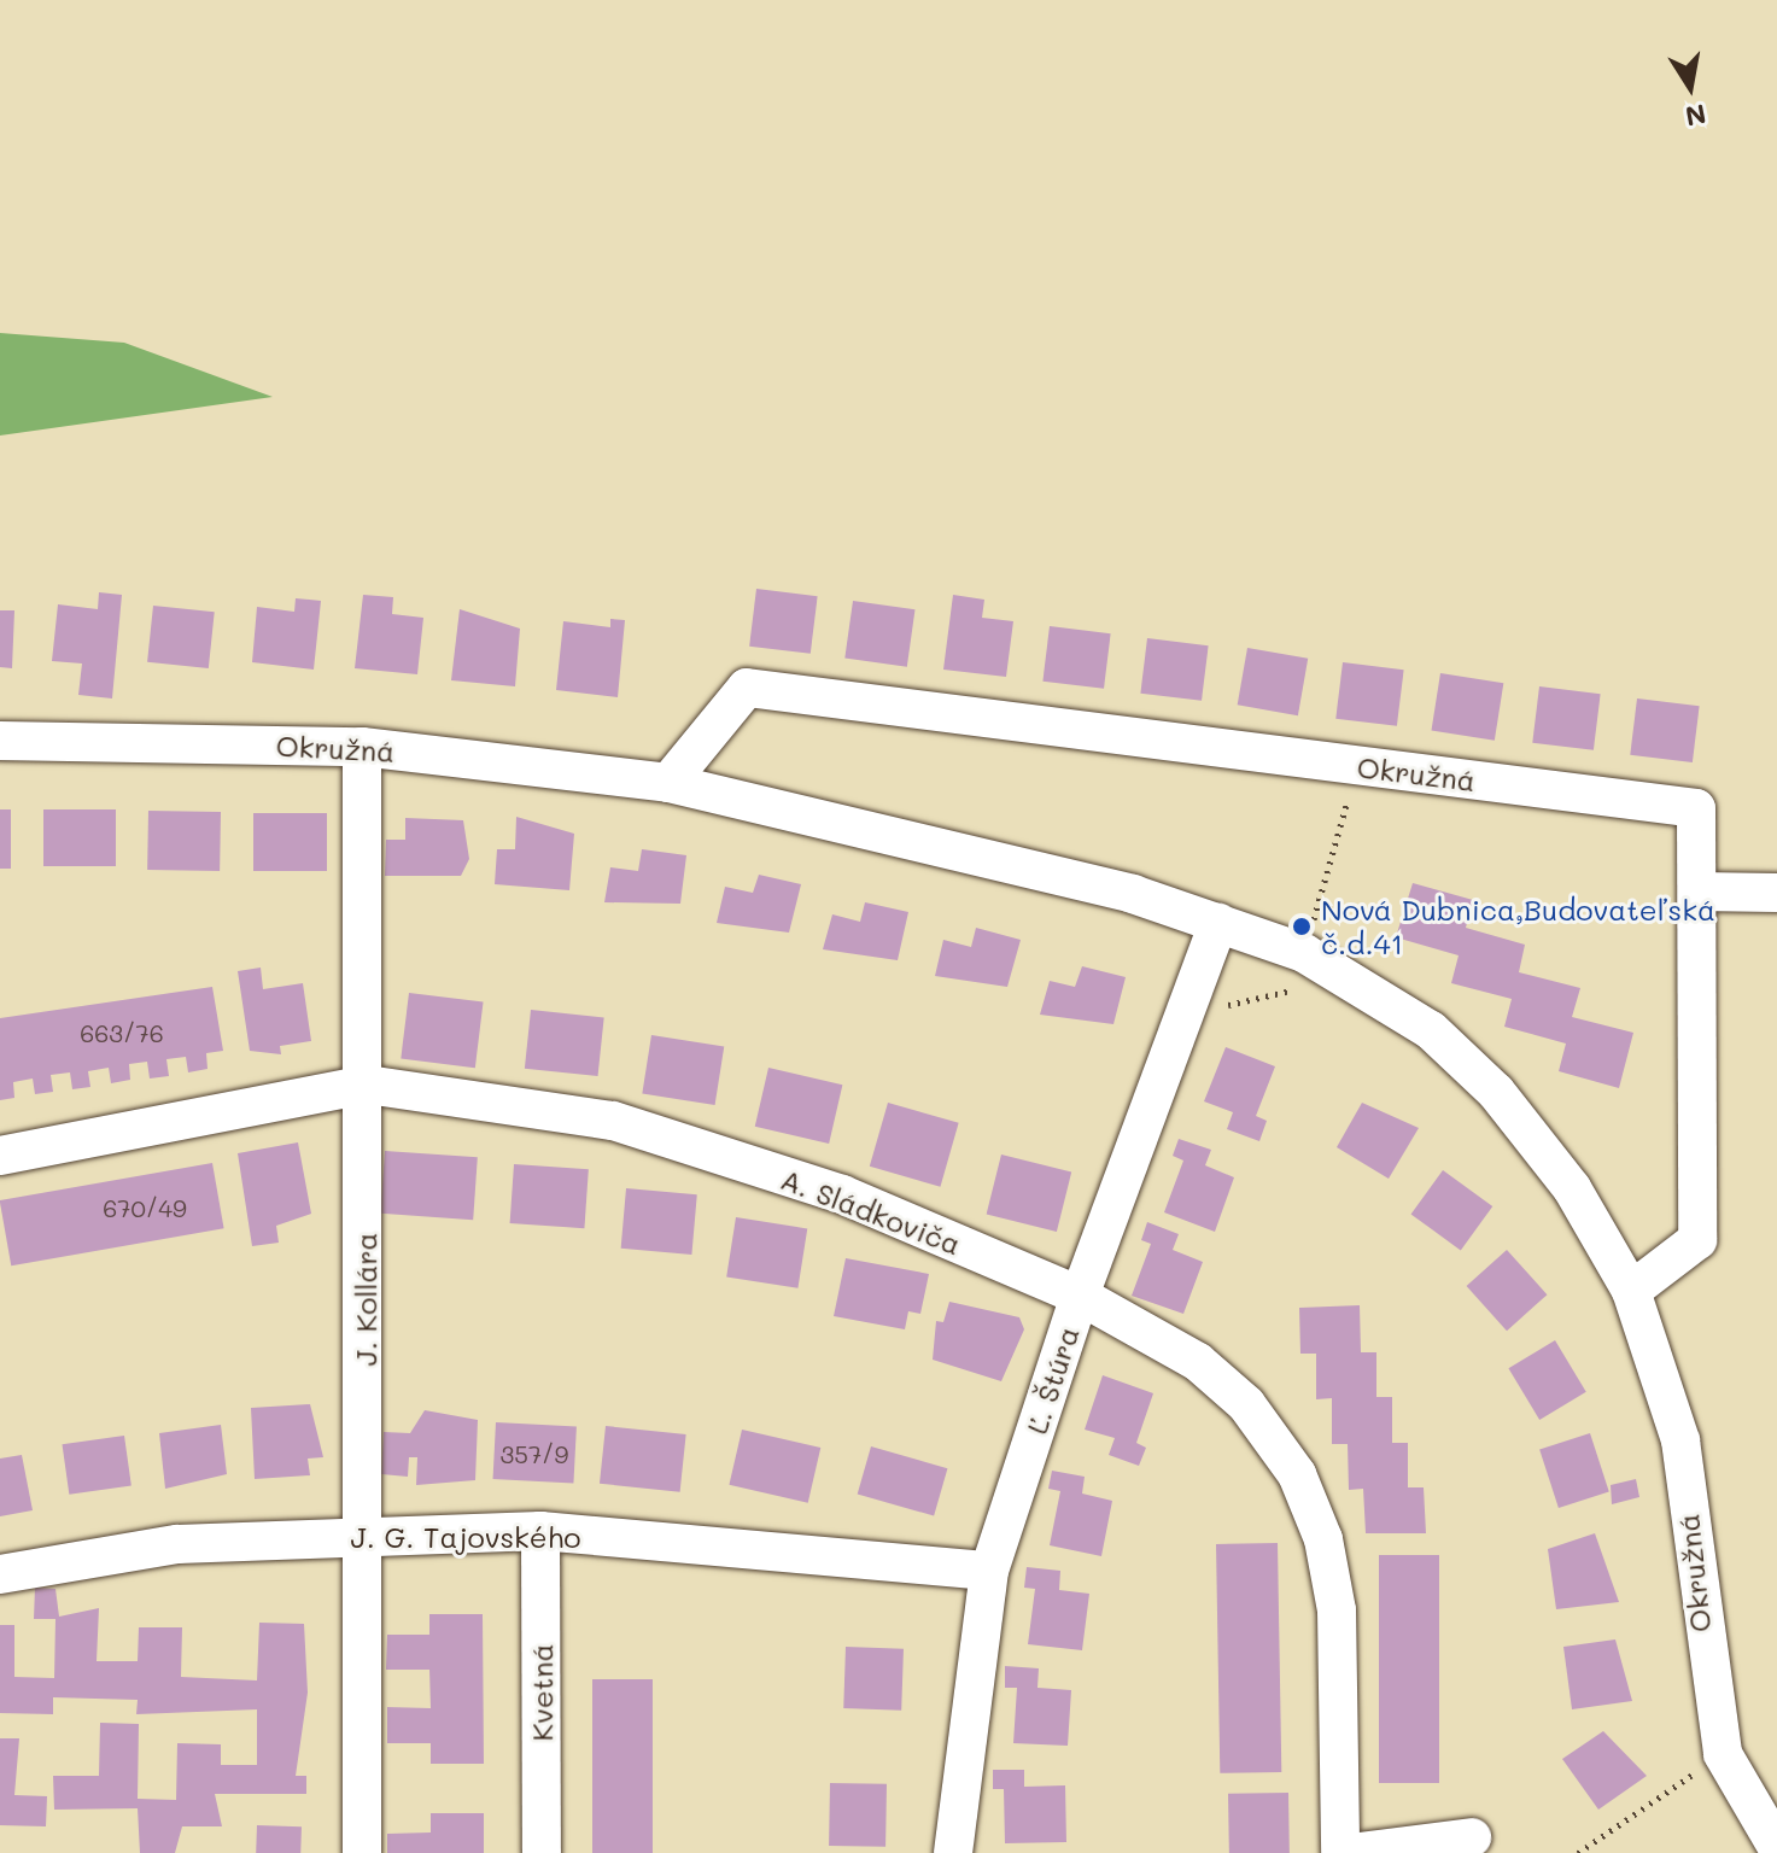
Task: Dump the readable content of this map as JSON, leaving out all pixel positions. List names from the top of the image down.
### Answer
{
  "streets": {
    "street": [
      "Okružná",
      "A. Sládkoviča",
      "J. Kollára",
      "Ľ. Štúra",
      "J. G. Tajovského",
      "Kvetná"
    ]
  },
  "crossings": [
    ["Okružná", "J. Kollára"],
    ["Okružná", "Ľ. Štúra"],
    ["A. Sládkoviča", "J. Kollára"],
    ["A. Sládkoviča", "Ľ. Štúra"],
    ["J. Kollára", "J. G. Tajovského"],
    ["Ľ. Štúra", "J. G. Tajovského"],
    ["J. G. Tajovského", "Kvetná"]
  ],
  "places": ["Nová Dubnica,Budovateľská č.d.41"],
  "house_numbers": ["663/76", "670/49", "357/9"],
  "north": "bottom"
}
